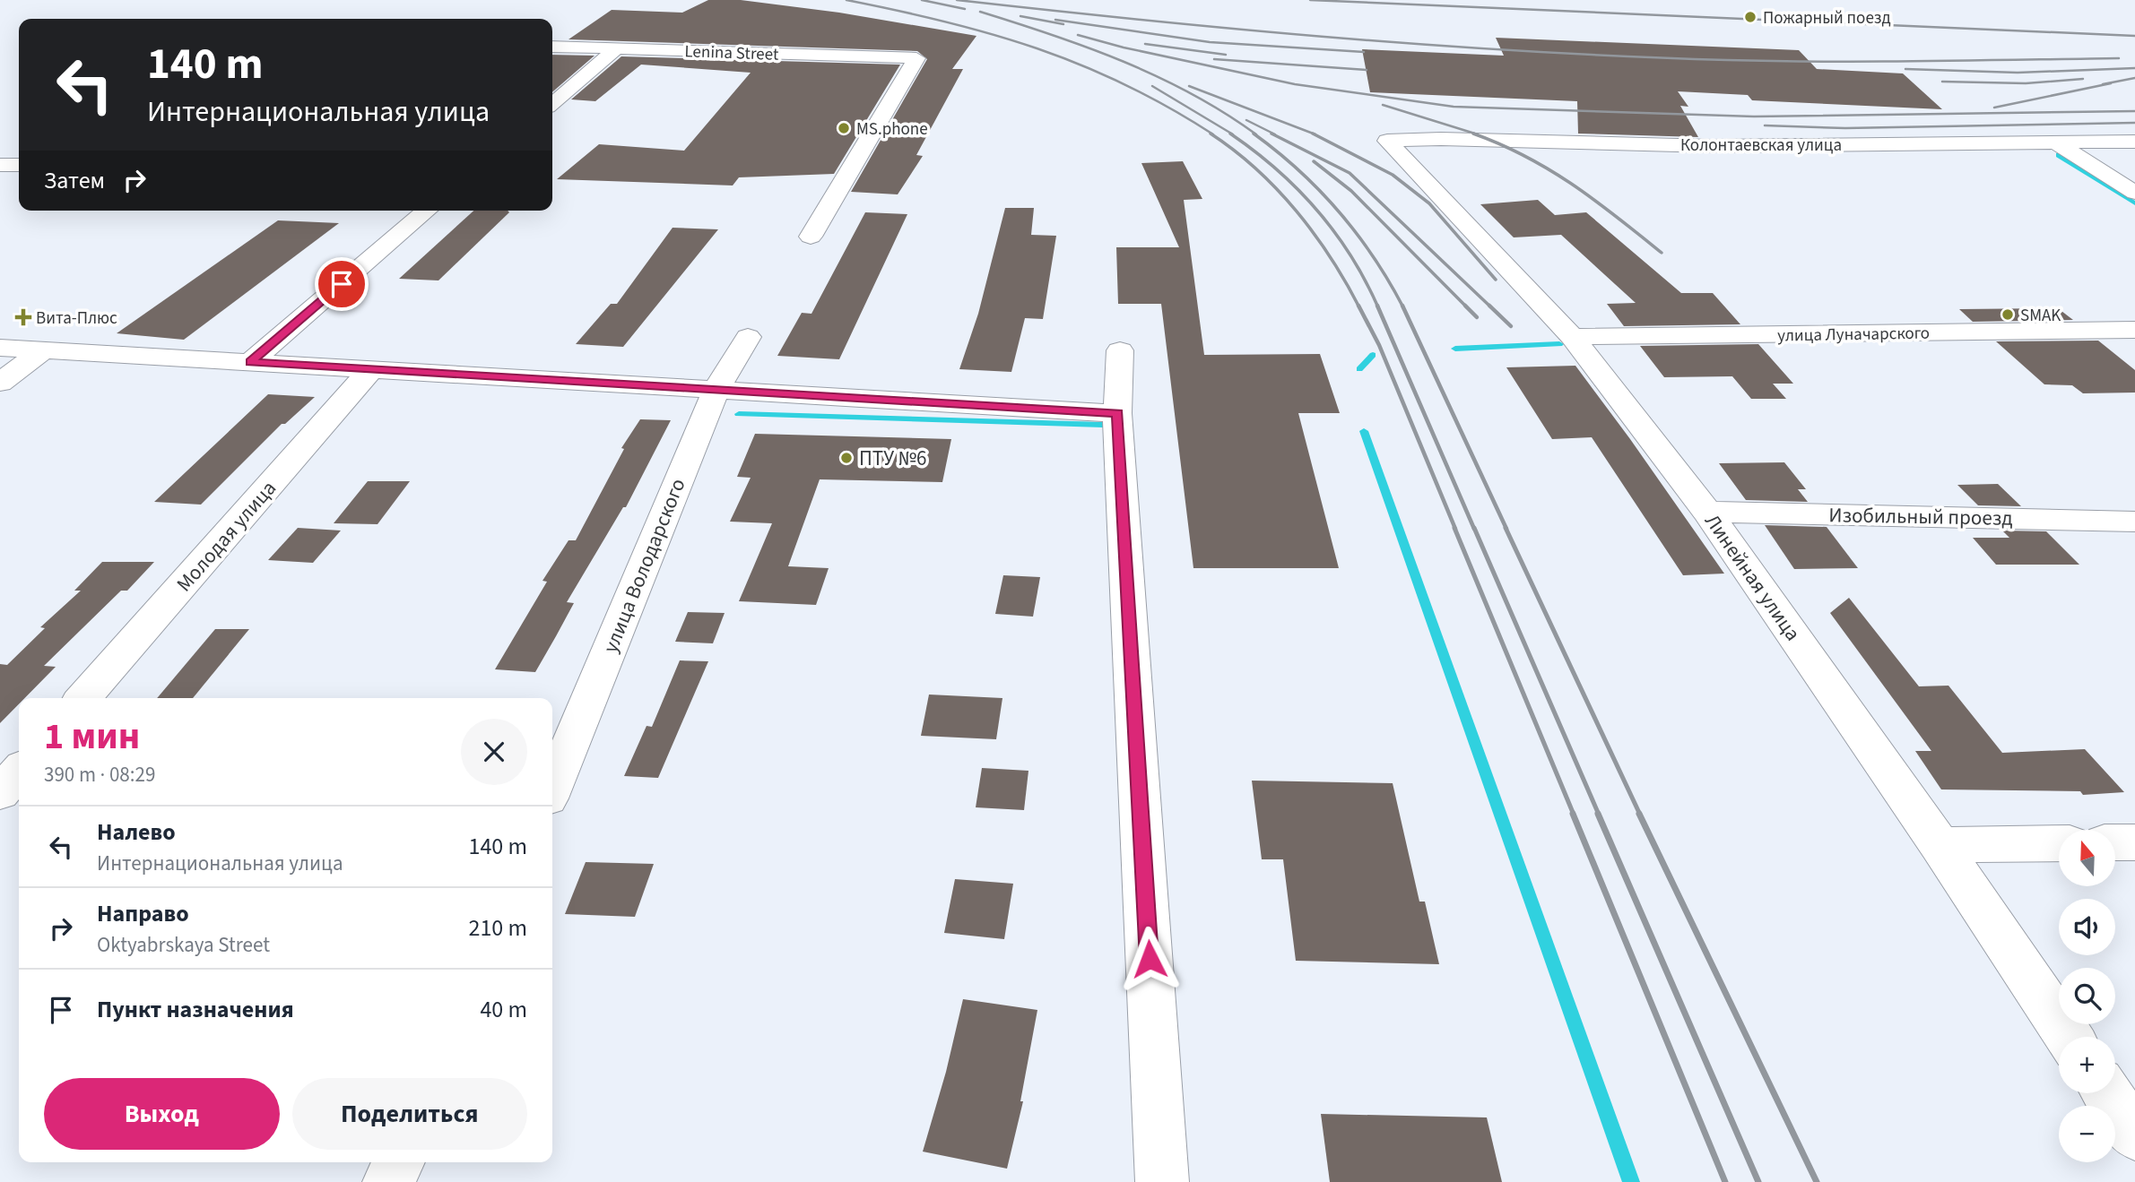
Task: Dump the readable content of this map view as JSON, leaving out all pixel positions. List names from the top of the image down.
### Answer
{
  "streets": {
    "street": [
      "Lenina Street",
      "Колонтаевская улица",
      "улица Луначарского",
      "Изобильный проезд",
      "Молодая улица",
      "улица Володарского",
      "Линейная улица"
    ]
  },
  "crossings": [
    ["Колонтаевская улица", "Линейная улица"],
    ["улица Луначарского", "Линейная улица"],
    ["Изобильный проезд", "Линейная улица"]
  ],
  "places": {
    "other": [
      "Пожарный поезд",
      "MS.phone",
      "SMAK",
      "ПТУ №6"
    ],
    "health": ["Вита-Плюс"]
  },
  "north": "top",
  "page": {
    "turn": ["140 m", "Интернациональная улица"],
    "then": "Затем",
    "heading": ["1 мин", "390 m · 08:29"],
    "list": [
      {
        "name": "Налево",
        "note": "Интернациональная улица",
        "value": "140 m"
      },
      {
        "name": "Направо",
        "note": "Oktyabrskaya Street",
        "value": "210 m"
      },
      {
        "name": "Пункт назначения",
        "value": "40 m"
      }
    ],
    "map_buttons": ["+", "−"],
    "buttons": ["Выход", "Поделиться"]
  }
}
